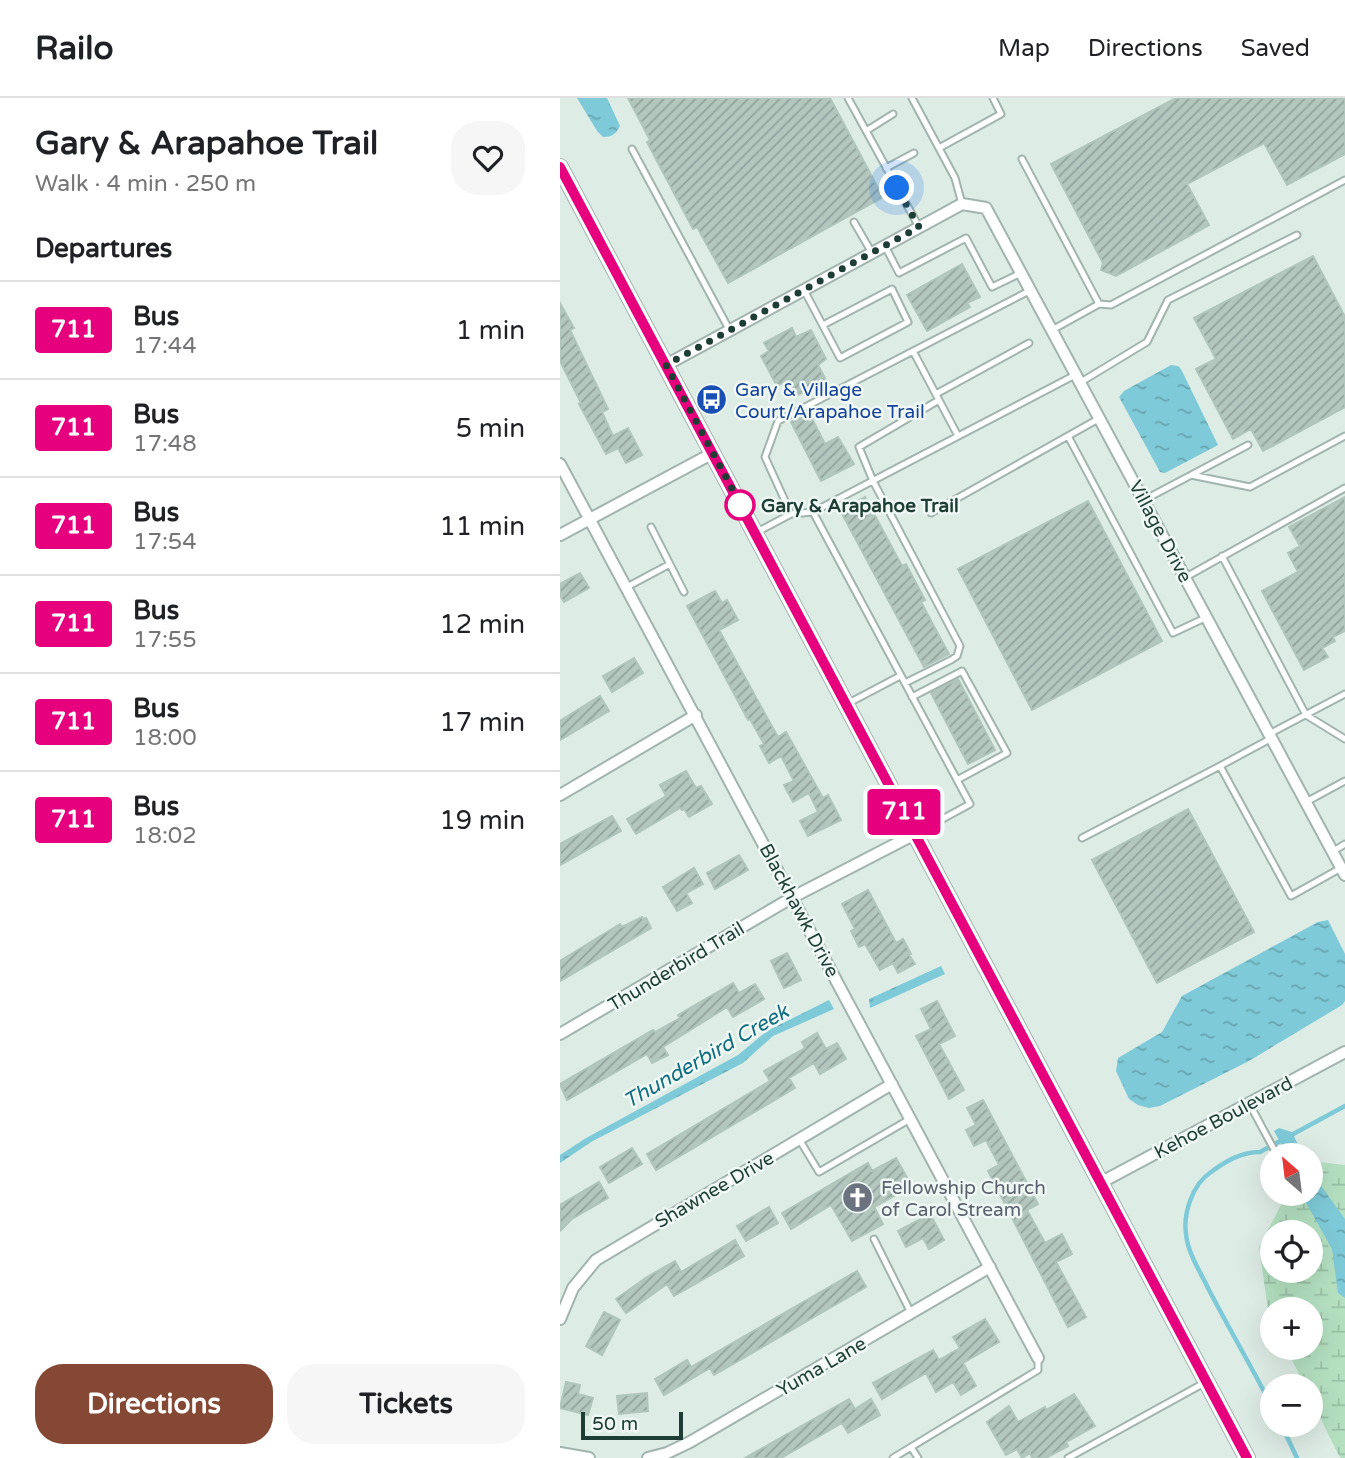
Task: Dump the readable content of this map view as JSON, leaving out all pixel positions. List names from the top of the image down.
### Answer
{
  "streets": {
    "street": [
      "Village Drive",
      "Blackhawk Drive",
      "Thunderbird Trail",
      "Kehoe Boulevard",
      "Shawnee Drive",
      "Yuma Lane"
    ]
  },
  "crossings": [
    ["Blackhawk Drive", "Thunderbird Trail"],
    ["Blackhawk Drive", "Shawnee Drive"],
    ["Blackhawk Drive", "Yuma Lane"]
  ],
  "water": ["Thunderbird Creek"],
  "places": {
    "bus stop": ["Gary & Village Court/Arapahoe Trail"],
    "other": ["Gary & Arapahoe Trail"],
    "church": ["Fellowship Church of Carol Stream"]
  },
  "lines": ["bus line 711"],
  "scale_bar": "50 m",
  "north": "top left",
  "page": {
    "header": "Railo",
    "nav": ["Map", "Directions", "Saved"],
    "heading": [
      ["Gary & Arapahoe Trail", "Walk · 4 min · 250 m"],
      "Departures"
    ],
    "on_map": "711",
    "list": [
      {
        "mark": "711",
        "name": "Bus",
        "note": "17:44",
        "value": "1 min"
      },
      {
        "mark": "711",
        "name": "Bus",
        "note": "17:48",
        "value": "5 min"
      },
      {
        "mark": "711",
        "name": "Bus",
        "note": "17:54",
        "value": "11 min"
      },
      {
        "mark": "711",
        "name": "Bus",
        "note": "17:55",
        "value": "12 min"
      },
      {
        "mark": "711",
        "name": "Bus",
        "note": "18:00",
        "value": "17 min"
      },
      {
        "mark": "711",
        "name": "Bus",
        "note": "18:02",
        "value": "19 min"
      }
    ],
    "map_buttons": ["+", "−"],
    "buttons": ["Directions", "Tickets"],
    "scale": "50 m"
  }
}
